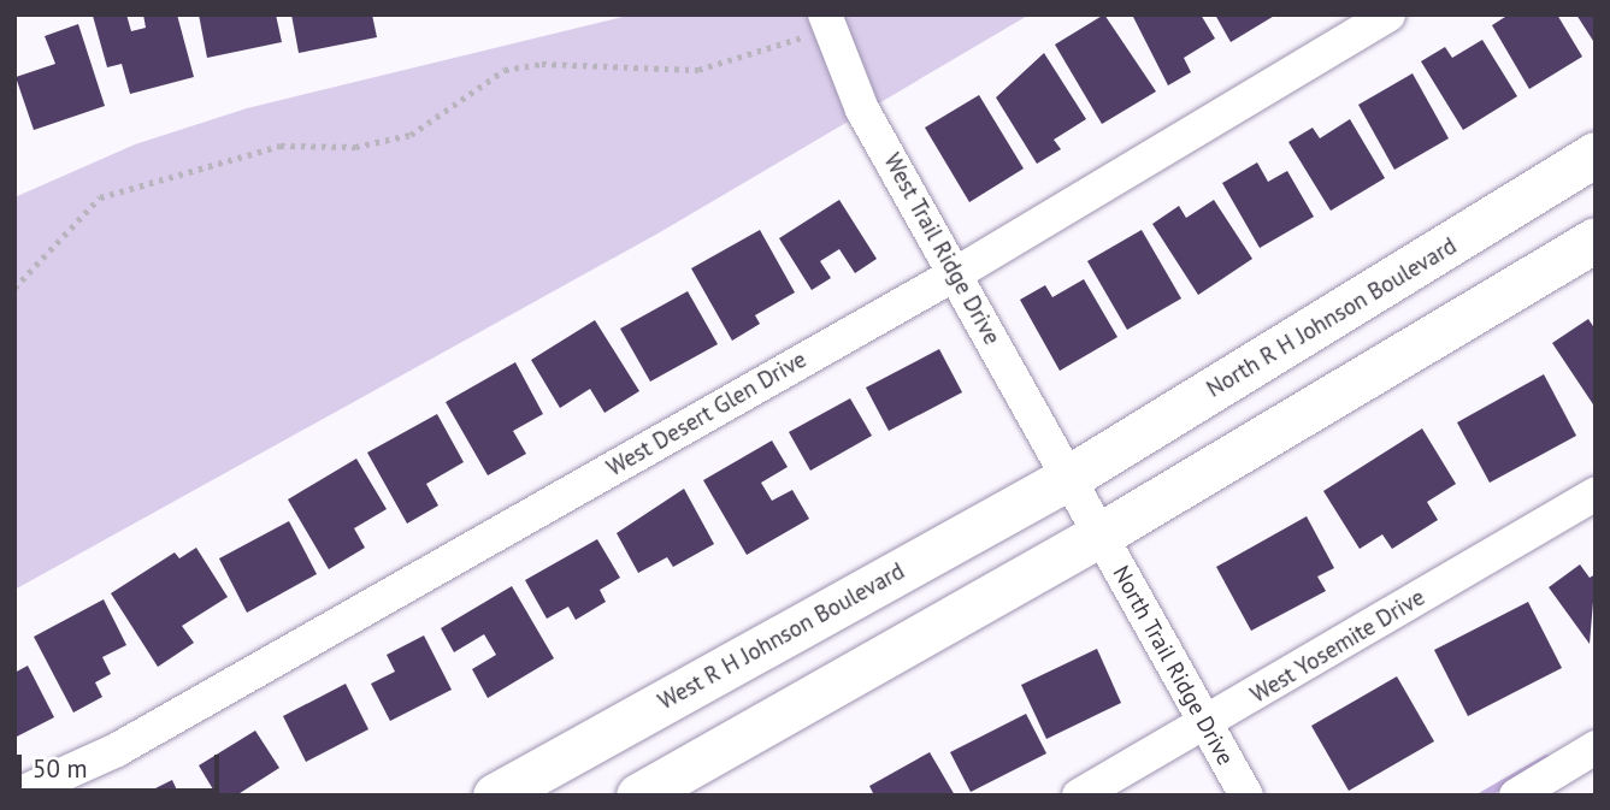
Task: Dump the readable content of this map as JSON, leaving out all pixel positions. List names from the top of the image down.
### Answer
{
  "streets": {
    "main road": ["North R H Johnson Boulevard", "West R H Johnson Boulevard"],
    "street": [
      "West Trail Ridge Drive",
      "West Desert Glen Drive",
      "West Yosemite Drive",
      "North Trail Ridge Drive"
    ]
  },
  "crossings": [
    ["West Trail Ridge Drive", "North R H Johnson Boulevard"],
    ["West Trail Ridge Drive", "West Desert Glen Drive"],
    ["West Trail Ridge Drive", "West R H Johnson Boulevard"],
    ["West Trail Ridge Drive", "North Trail Ridge Drive"],
    ["North R H Johnson Boulevard", "West R H Johnson Boulevard"],
    ["West Yosemite Drive", "North Trail Ridge Drive"]
  ],
  "scale_bar": "50 m"
}
